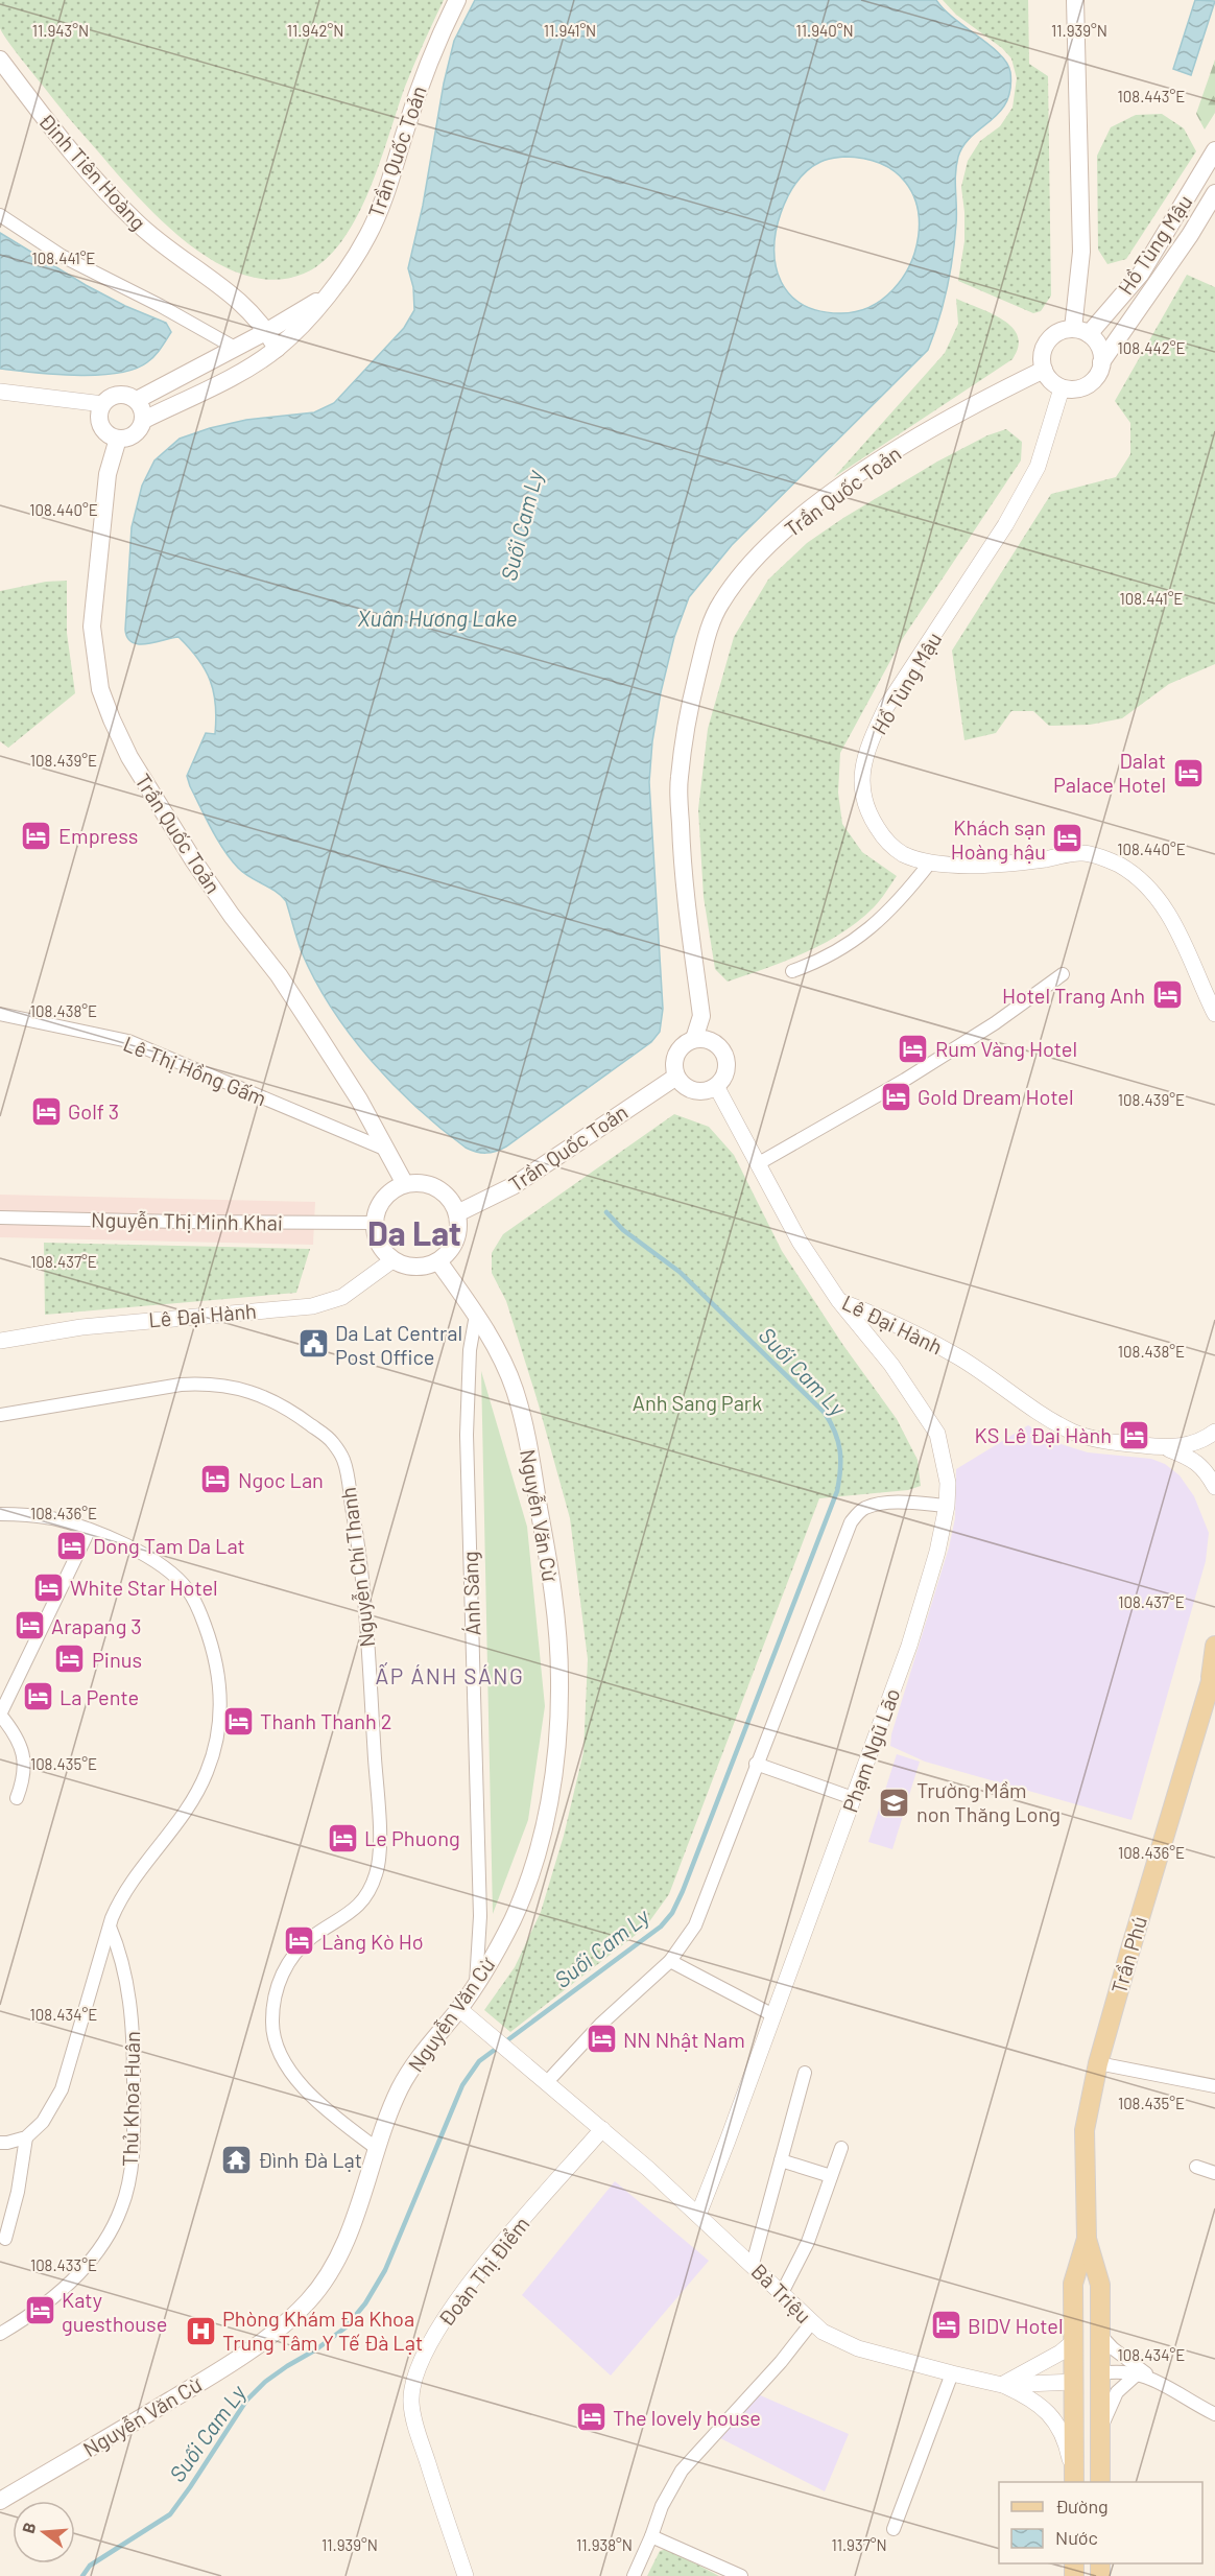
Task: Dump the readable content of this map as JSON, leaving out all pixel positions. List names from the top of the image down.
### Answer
{
  "streets": {
    "main road": [
      "Trần Quốc Toản",
      "Đinh Tiên Hoàng",
      "Hồ Tùng Mậu",
      "Nguyễn Văn Cừ",
      "Trần Phú"
    ],
    "street": [
      "Lê Thị Hồng Gấm",
      "Nguyễn Thị Minh Khai",
      "Lê Đại Hành",
      "Nguyễn Chí Thanh",
      "Ánh Sáng",
      "Phạm Ngũ Lão",
      "Thủ Khoa Huân",
      "Đoàn Thị Điểm",
      "Bà Triệu"
    ]
  },
  "crossings": [
    ["Trần Quốc Toản", "Đinh Tiên Hoàng"],
    ["Trần Quốc Toản", "Hồ Tùng Mậu"],
    ["Trần Quốc Toản", "Lê Thị Hồng Gấm"],
    ["Trần Quốc Toản", "Nguyễn Thị Minh Khai"],
    ["Trần Quốc Toản", "Lê Đại Hành"],
    ["Trần Quốc Toản", "Nguyễn Văn Cừ"],
    ["Nguyễn Thị Minh Khai", "Lê Đại Hành"],
    ["Nguyễn Thị Minh Khai", "Nguyễn Văn Cừ"],
    ["Lê Đại Hành", "Nguyễn Văn Cừ"],
    ["Lê Đại Hành", "Phạm Ngũ Lão"],
    ["Nguyễn Văn Cừ", "Nguyễn Chí Thanh"],
    ["Nguyễn Văn Cừ", "Ánh Sáng"],
    ["Nguyễn Văn Cừ", "Bà Triệu"],
    ["Phạm Ngũ Lão", "Bà Triệu"],
    ["Trần Phú", "Bà Triệu"],
    ["Đoàn Thị Điểm", "Bà Triệu"]
  ],
  "districts": ["Da Lat", "ẤP ÁNH SÁNG"],
  "water": ["Suối Cam Ly", "Xuân Hương Lake"],
  "parks": ["Anh Sang Park"],
  "places": {
    "hotel": [
      "Dalat Palace Hotel",
      "Empress",
      "Khách sạn Hoàng hậu",
      "Hotel Trang Anh",
      "Rum Vàng Hotel",
      "Gold Dream Hotel",
      "Golf 3",
      "KS Lê Đại Hành",
      "Ngoc Lan",
      "Dong Tam Da Lat",
      "White Star Hotel",
      "Arapang 3",
      "Pinus",
      "La Pente",
      "Thanh Thanh 2",
      "Le Phuong",
      "Làng Kò Hơ",
      "NN Nhật Nam",
      "Katy guesthouse",
      "BIDV Hotel",
      "The lovely house"
    ],
    "public building": ["Da Lat Central Post Office"],
    "school or university": ["Trường Mầm non Thăng Long"],
    "temple": ["Đình Đà Lạt"],
    "hospital": ["Phòng Khám Đa Khoa Trung Tâm Y Tế Đà Lạt"]
  },
  "legend": ["Đường", "Nước"],
  "north": "left",
  "coordinates": [
    "11.943°N",
    "11.942°N",
    "11.941°N",
    "11.940°N",
    "11.939°N",
    "108.443°E",
    "108.441°E",
    "108.442°E",
    "108.440°E",
    "108.439°E",
    "108.438°E",
    "108.437°E",
    "108.436°E",
    "108.435°E",
    "108.434°E",
    "108.433°E",
    "11.938°N",
    "11.937°N"
  ]
}
